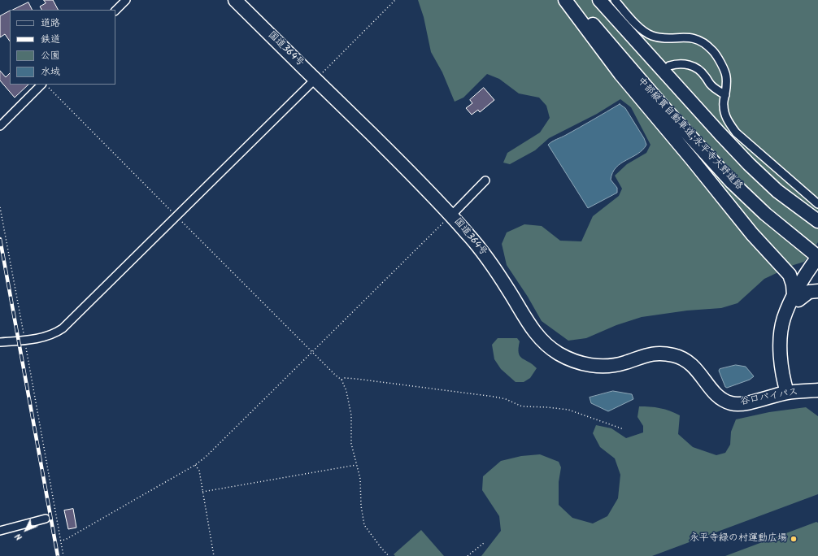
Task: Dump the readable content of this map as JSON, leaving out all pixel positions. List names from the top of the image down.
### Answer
{
  "streets": {
    "highway": ["国道364号", "中部縦貫自動車道;永平寺大野道路", "谷口バイパス"]
  },
  "crossings": [
    ["国道364号", "谷口バイパス"]
  ],
  "places": ["永平寺緑の村運動広場"],
  "legend": [
    "道路",
    "鉄道",
    "公園",
    "水域"
  ],
  "north": "bottom left"
}
